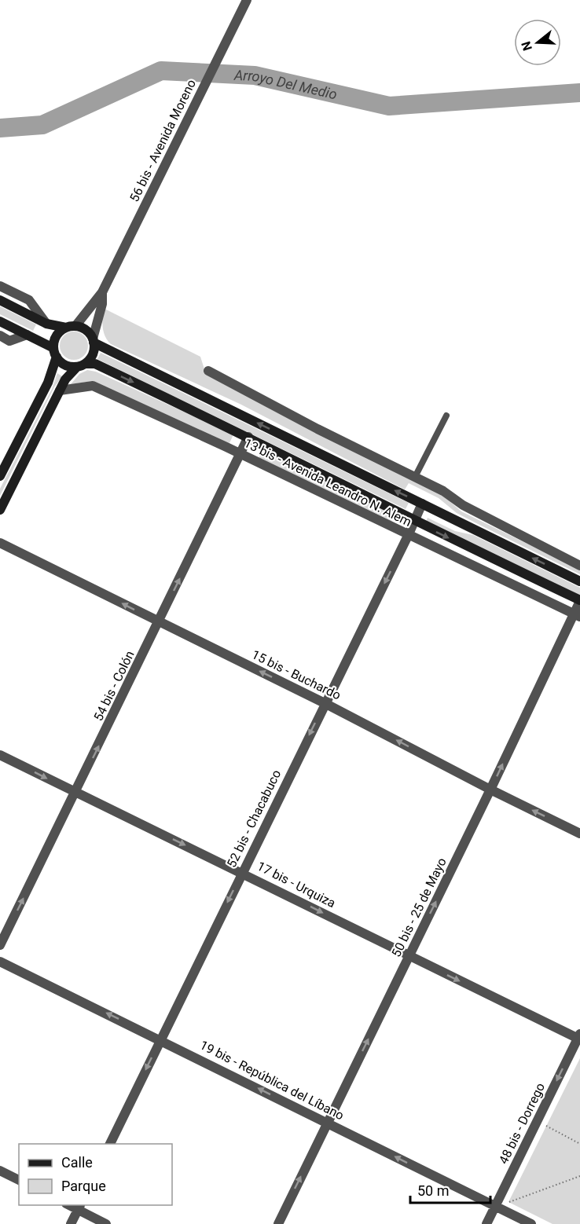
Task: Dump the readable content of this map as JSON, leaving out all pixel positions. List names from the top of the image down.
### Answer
{
  "streets": {
    "main road": ["13 bis - Avenida Leandro N. Alem"],
    "street": [
      "56 bis - Avenida Moreno",
      "15 bis - Buchardo",
      "54 bis - Colón",
      "52 bis - Chacabuco",
      "17 bis - Urquiza",
      "50 bis - 25 de Mayo",
      "19 bis - República del Líbano",
      "48 bis - Dorrego"
    ]
  },
  "crossings": [
    ["56 bis - Avenida Moreno", "13 bis - Avenida Leandro N. Alem"],
    ["13 bis - Avenida Leandro N. Alem", "54 bis - Colón"],
    ["13 bis - Avenida Leandro N. Alem", "52 bis - Chacabuco"],
    ["13 bis - Avenida Leandro N. Alem", "50 bis - 25 de Mayo"],
    ["15 bis - Buchardo", "54 bis - Colón"],
    ["15 bis - Buchardo", "52 bis - Chacabuco"],
    ["15 bis - Buchardo", "50 bis - 25 de Mayo"],
    ["54 bis - Colón", "17 bis - Urquiza"],
    ["52 bis - Chacabuco", "17 bis - Urquiza"],
    ["52 bis - Chacabuco", "19 bis - República del Líbano"],
    ["17 bis - Urquiza", "50 bis - 25 de Mayo"],
    ["17 bis - Urquiza", "48 bis - Dorrego"],
    ["50 bis - 25 de Mayo", "19 bis - República del Líbano"],
    ["19 bis - República del Líbano", "48 bis - Dorrego"]
  ],
  "one_way": [
    "15 bis - Buchardo",
    "54 bis - Colón",
    "52 bis - Chacabuco",
    "17 bis - Urquiza",
    "50 bis - 25 de Mayo",
    "19 bis - República del Líbano",
    "48 bis - Dorrego"
  ],
  "water": ["Arroyo Del Medio"],
  "legend": ["Calle", "Parque"],
  "scale_bar": "50 m",
  "north": "left"
}
